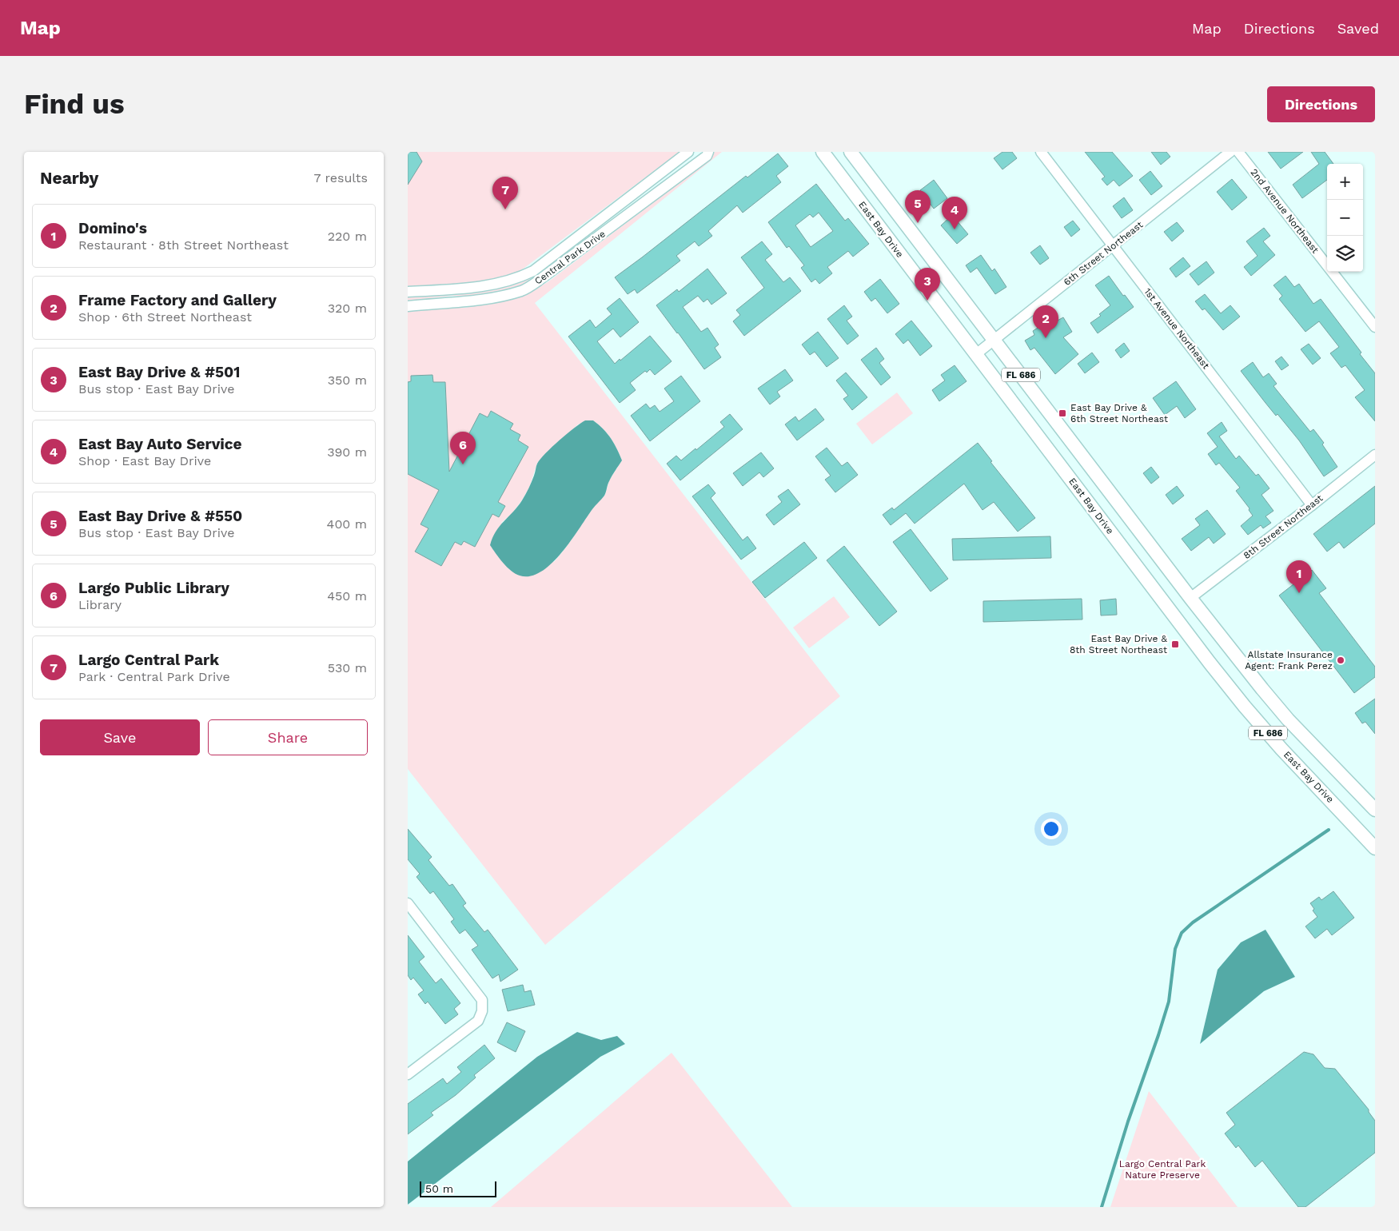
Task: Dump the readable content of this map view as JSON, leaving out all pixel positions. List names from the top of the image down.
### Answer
{
  "streets": {
    "main road": ["East Bay Drive", "FL 686"],
    "street": [
      "2nd Avenue Northeast",
      "6th Street Northeast",
      "Central Park Drive",
      "1st Avenue Northeast",
      "8th Street Northeast"
    ]
  },
  "crossings": [
    ["East Bay Drive", "6th Street Northeast"],
    ["6th Street Northeast", "1st Avenue Northeast"],
    ["6th Street Northeast", "FL 686"],
    ["1st Avenue Northeast", "8th Street Northeast"],
    ["FL 686", "8th Street Northeast"]
  ],
  "parks": ["Largo Central Park Nature Preserve"],
  "places": {
    "transit": ["East Bay Drive & 6th Street Northeast", "East Bay Drive & 8th Street Northeast"],
    "other": ["Allstate Insurance Agent: Frank Perez"]
  },
  "scale_bar": "50 m",
  "page": {
    "header": "Map",
    "nav": ["Map", "Directions", "Saved"],
    "buttons": [
      "Directions",
      ["Save", "Share"]
    ],
    "title": "Find us",
    "heading": ["Nearby", "7 results"],
    "map_buttons": ["+", "−"],
    "pins": [
      "7",
      "5",
      "4",
      "3",
      "2",
      "6",
      "1"
    ],
    "list": [
      {
        "mark": "1",
        "name": "Domino's",
        "note": "Restaurant · 8th Street Northeast",
        "value": "220 m"
      },
      {
        "mark": "2",
        "name": "Frame Factory and Gallery",
        "note": "Shop · 6th Street Northeast",
        "value": "320 m"
      },
      {
        "mark": "3",
        "name": "East Bay Drive & #501",
        "note": "Bus stop · East Bay Drive",
        "value": "350 m"
      },
      {
        "mark": "4",
        "name": "East Bay Auto Service",
        "note": "Shop · East Bay Drive",
        "value": "390 m"
      },
      {
        "mark": "5",
        "name": "East Bay Drive & #550",
        "note": "Bus stop · East Bay Drive",
        "value": "400 m"
      },
      {
        "mark": "6",
        "name": "Largo Public Library",
        "note": "Library",
        "value": "450 m"
      },
      {
        "mark": "7",
        "name": "Largo Central Park",
        "note": "Park · Central Park Drive",
        "value": "530 m"
      }
    ],
    "scale": "50 m"
  }
}
